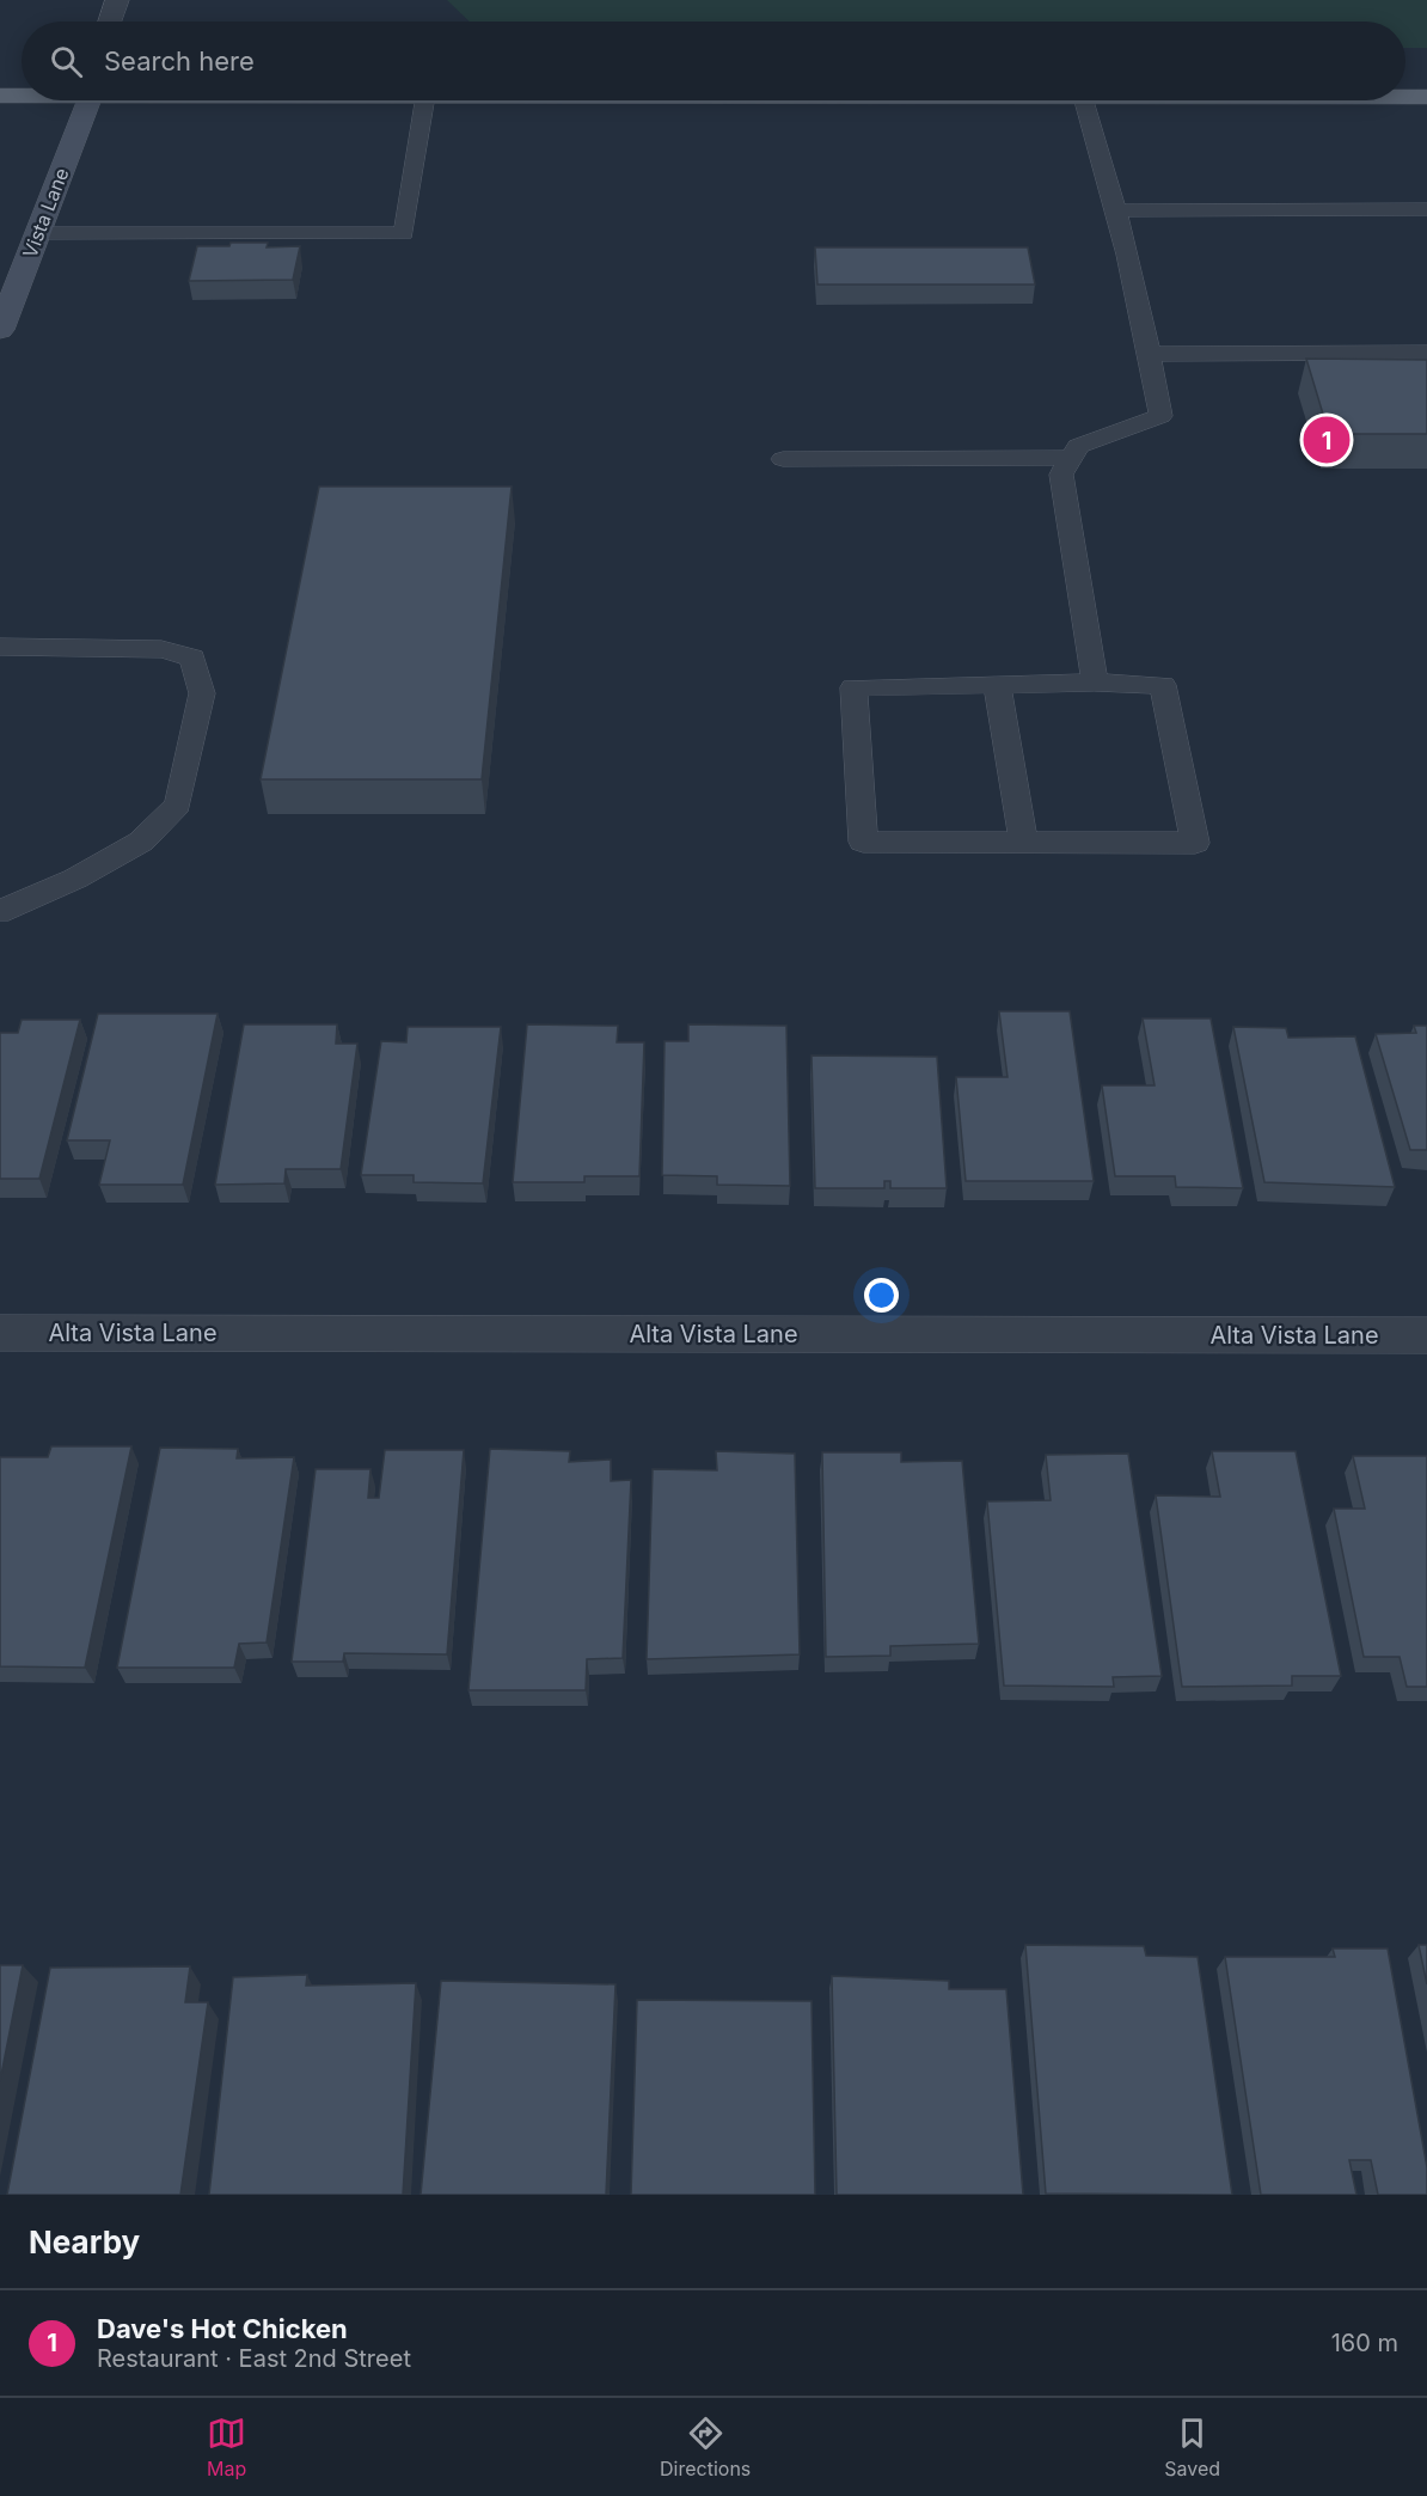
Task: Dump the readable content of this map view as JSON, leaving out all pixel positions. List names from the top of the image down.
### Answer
{
  "streets": {
    "street": ["Vista Lane", "Alta Vista Lane"]
  },
  "page": {
    "search": "Search here",
    "pins": "1",
    "heading": "Nearby",
    "list": [
      {
        "mark": "1",
        "name": "Dave's Hot Chicken",
        "note": "Restaurant · East 2nd Street",
        "value": "160 m"
      }
    ],
    "nav": ["Map", "Directions", "Saved"]
  }
}
